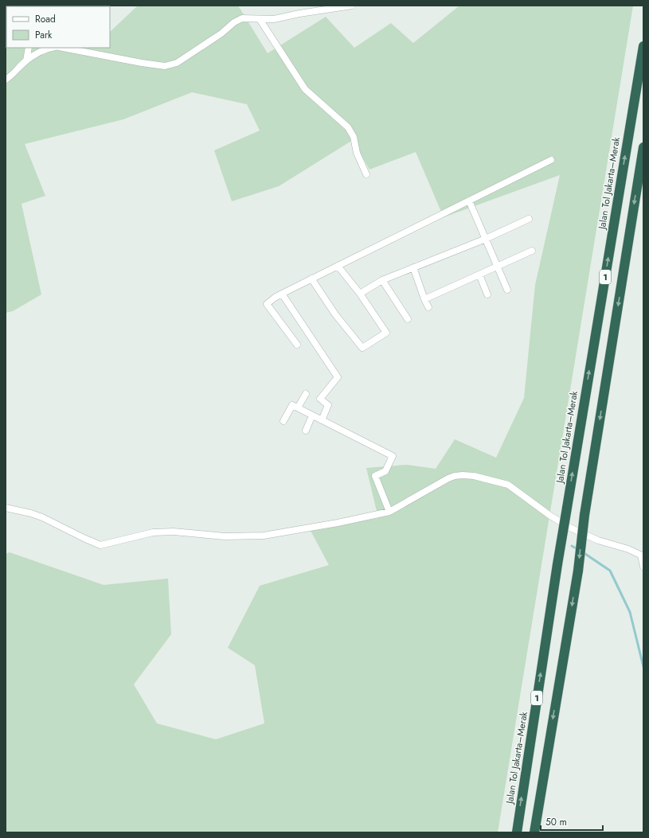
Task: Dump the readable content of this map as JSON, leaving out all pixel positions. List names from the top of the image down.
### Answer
{
  "streets": {
    "highway": ["Jalan Tol Jakarta–Merak", "1"]
  },
  "legend": ["Road", "Park"],
  "scale_bar": "50 m"
}
